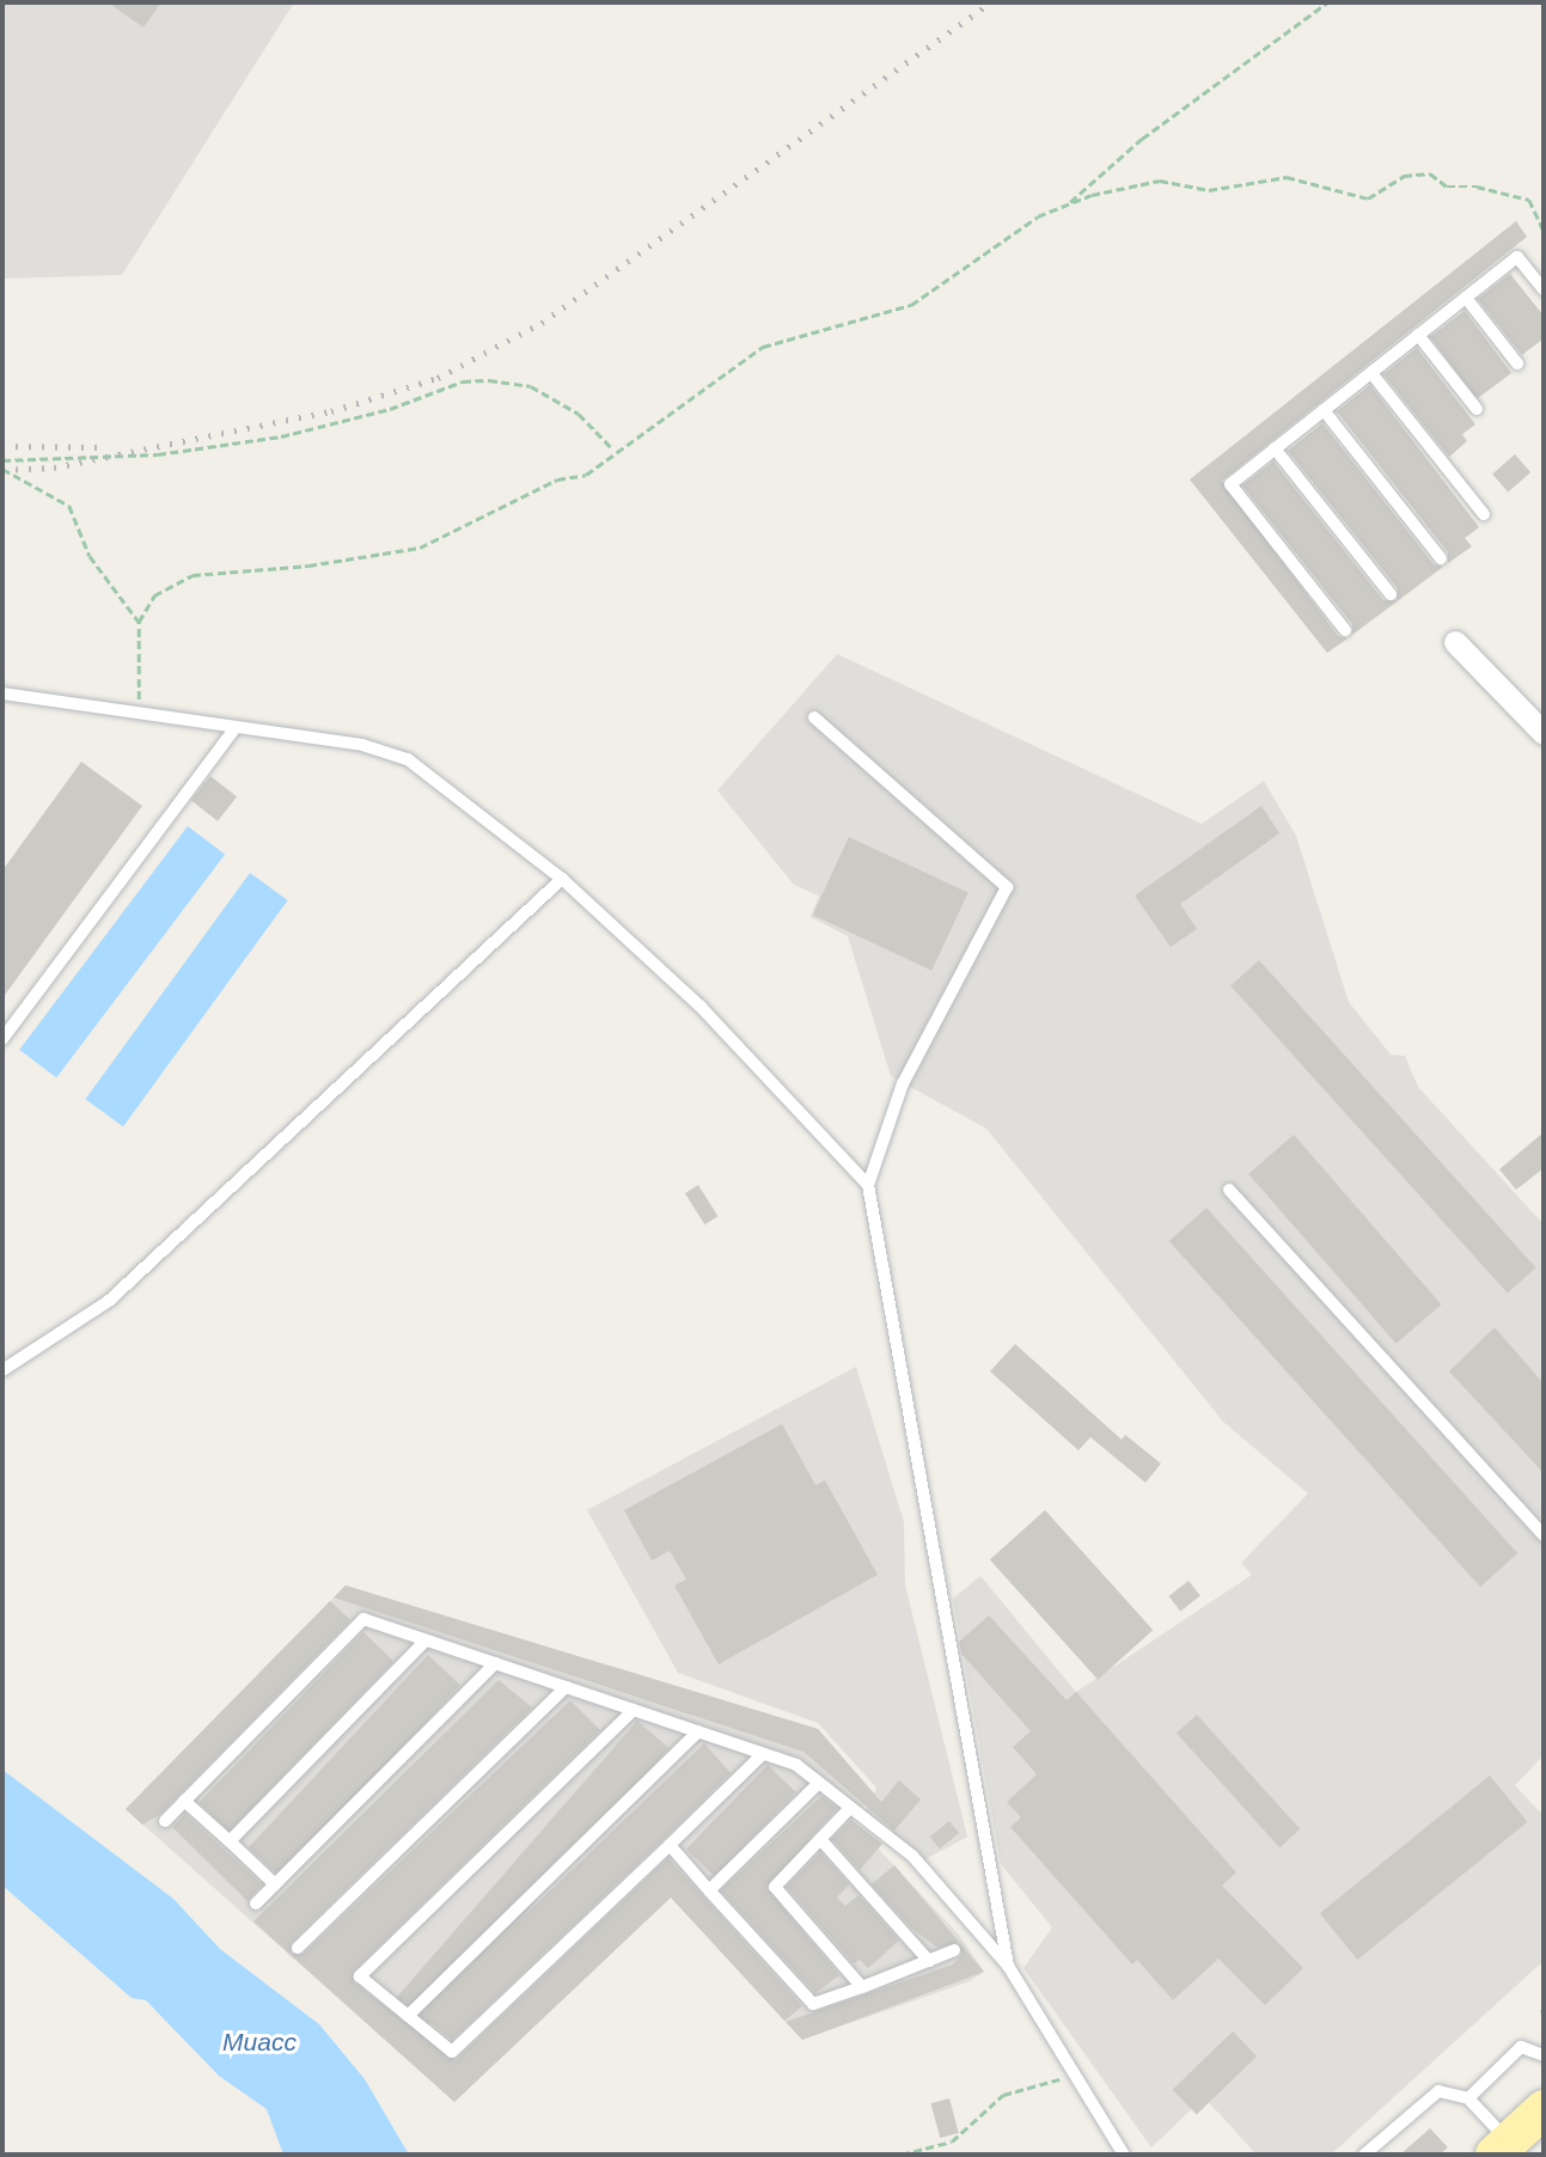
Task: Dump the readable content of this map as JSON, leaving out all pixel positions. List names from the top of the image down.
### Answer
{
  "water": ["Миасс"]
}
